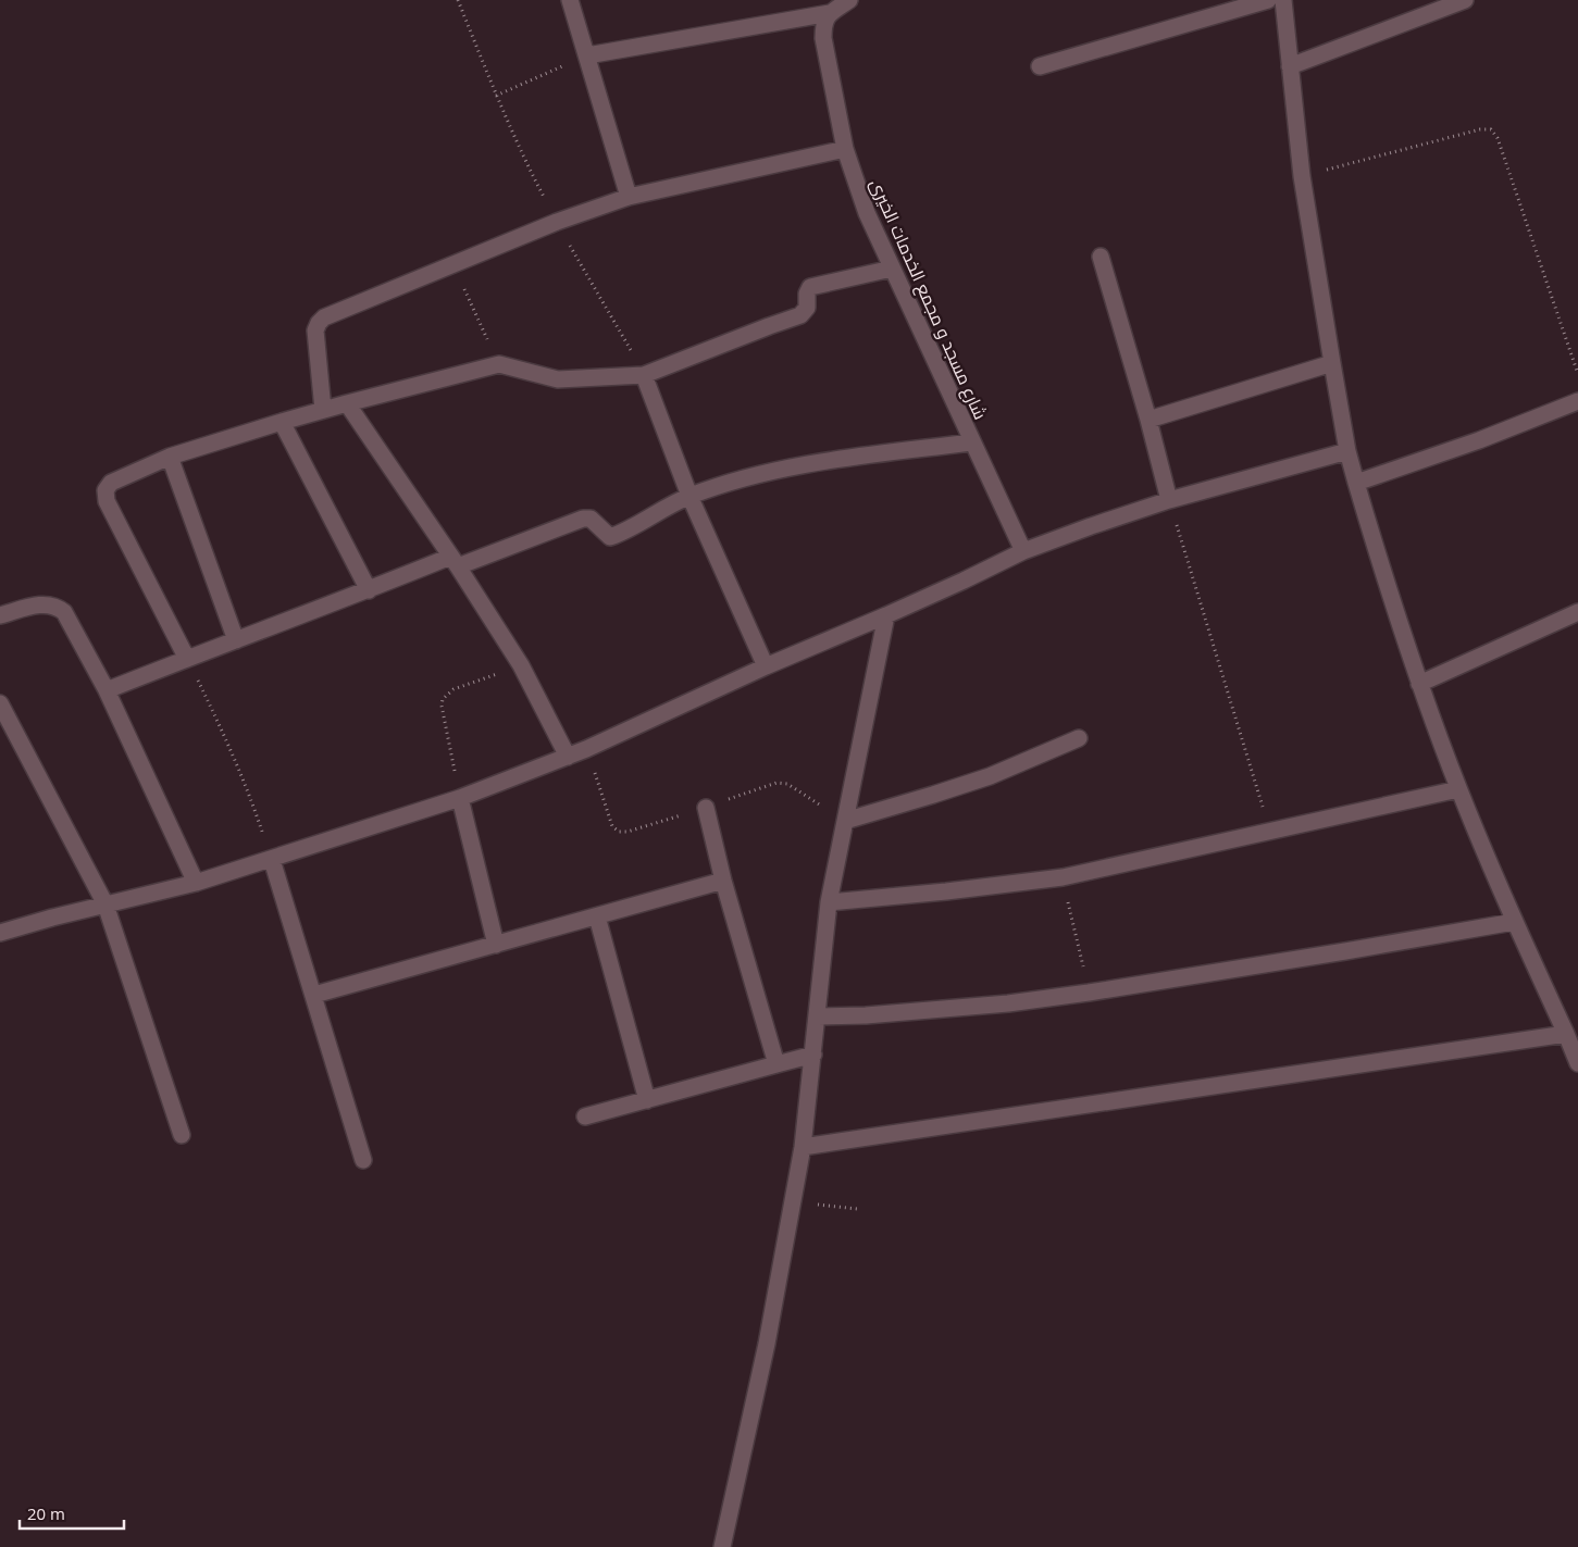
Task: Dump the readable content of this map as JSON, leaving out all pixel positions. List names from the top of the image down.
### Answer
{
  "streets": {
    "street": ["شارع مسجد و مجمع الخدمات الخيرى"]
  },
  "scale_bar": "20 m"
}
